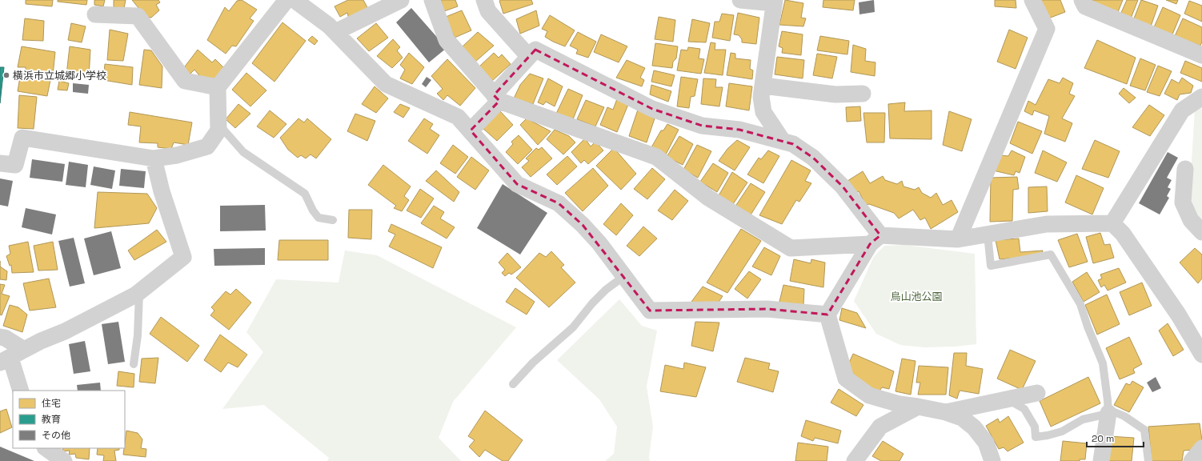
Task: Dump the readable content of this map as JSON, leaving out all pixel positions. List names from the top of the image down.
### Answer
{
  "parks": ["鳥山池公園"],
  "places": ["横浜市立城郷小学校"],
  "legend": ["住宅", "教育", "その他"],
  "scale_bar": "20 m"
}
